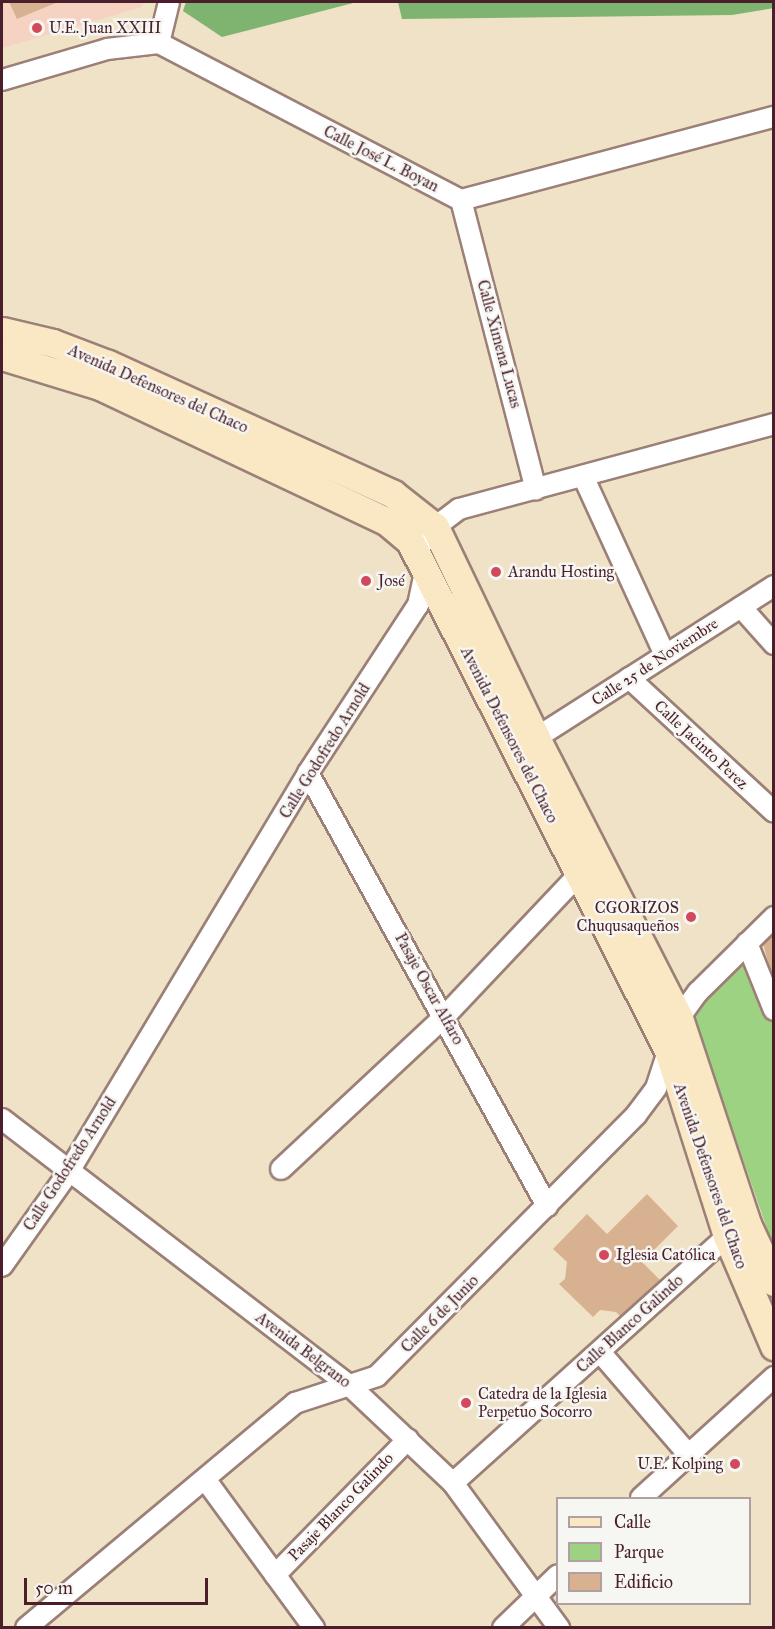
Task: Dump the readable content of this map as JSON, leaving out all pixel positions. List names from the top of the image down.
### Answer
{
  "streets": {
    "street": [
      "Calle José L. Boyan",
      "Calle Ximena Lucas",
      "Avenida Defensores del Chaco",
      "Calle 25 de Noviembre",
      "Calle Jacinto Perez",
      "Calle Godofredo Arnold",
      "Pasaje Oscar Alfaro",
      "Calle 6 de Junio",
      "Calle Blanco Galindo",
      "Avenida Belgrano",
      "Pasaje Blanco Galindo"
    ]
  },
  "crossings": [
    ["Calle José L. Boyan", "Calle Ximena Lucas"],
    ["Avenida Defensores del Chaco", "Calle 25 de Noviembre"],
    ["Avenida Defensores del Chaco", "Calle Godofredo Arnold"],
    ["Avenida Defensores del Chaco", "Calle 6 de Junio"],
    ["Avenida Defensores del Chaco", "Calle Blanco Galindo"],
    ["Calle 25 de Noviembre", "Calle Jacinto Perez"],
    ["Calle Godofredo Arnold", "Pasaje Oscar Alfaro"],
    ["Calle Godofredo Arnold", "Avenida Belgrano"],
    ["Pasaje Oscar Alfaro", "Calle 6 de Junio"],
    ["Calle 6 de Junio", "Avenida Belgrano"],
    ["Calle Blanco Galindo", "Avenida Belgrano"],
    ["Avenida Belgrano", "Pasaje Blanco Galindo"]
  ],
  "places": [
    "U.E. Juan XXIII",
    "Arandu Hosting",
    "José",
    "CGORIZOS Chuqusaqueños",
    "Iglesia Católica",
    "Catedra de la Iglesia Perpetuo Socorro",
    "U.E. Kolping"
  ],
  "legend": ["Calle", "Parque", "Edificio"],
  "scale_bar": "50 m"
}
